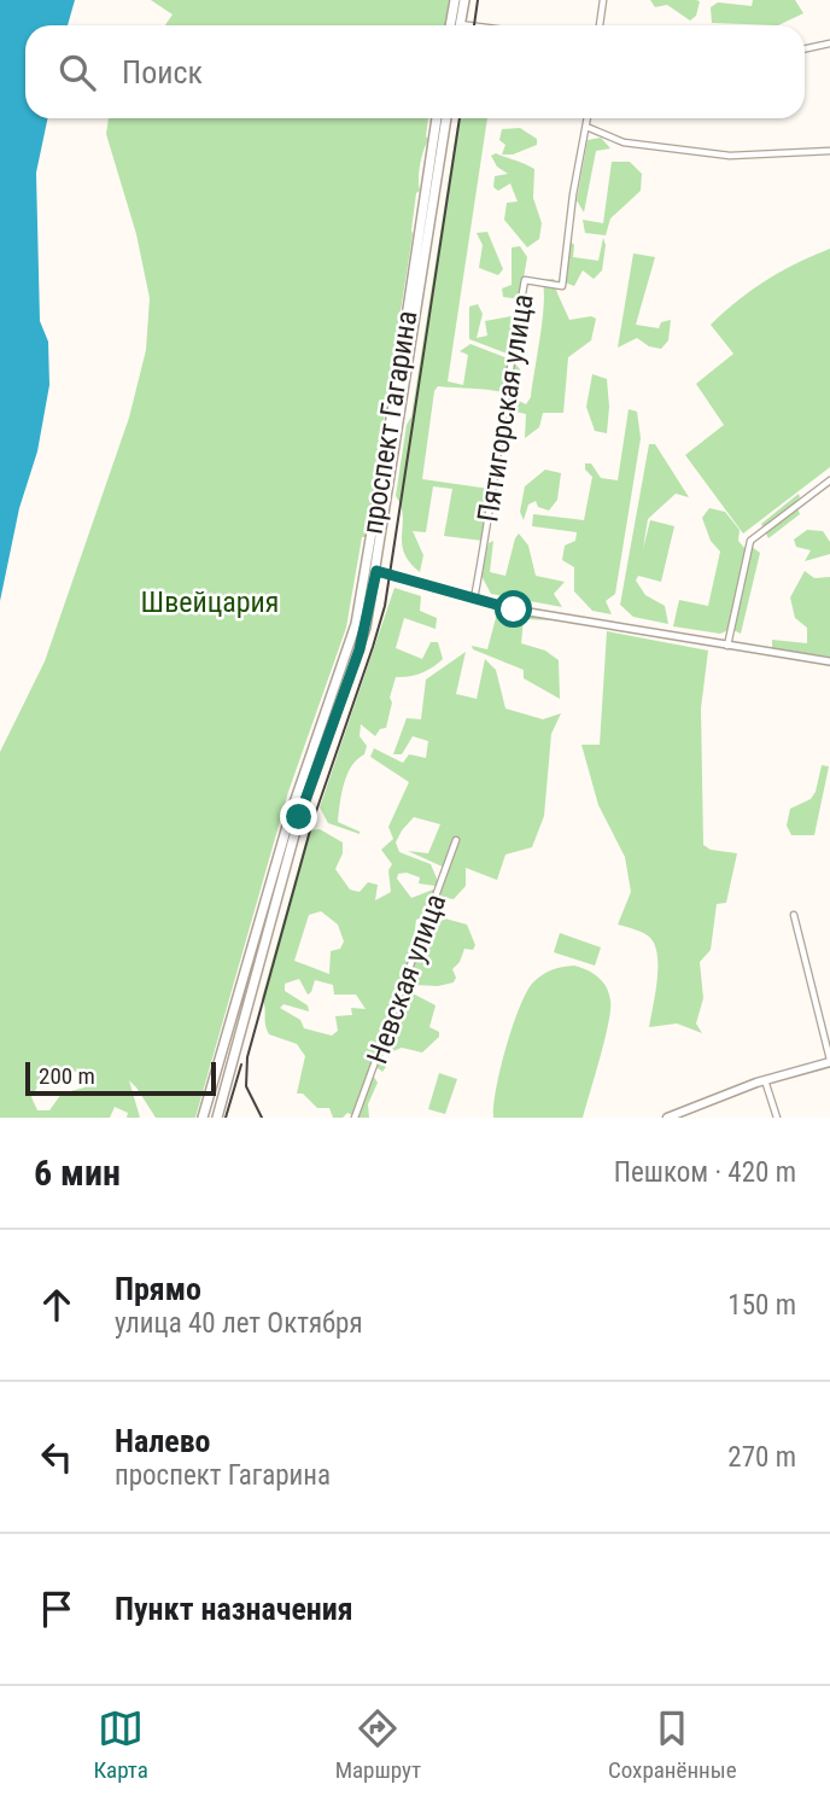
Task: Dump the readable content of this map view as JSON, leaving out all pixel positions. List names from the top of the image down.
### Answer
{
  "streets": {
    "main road": ["проспект Гагарина"],
    "street": ["Пятигорская улица", "Невская улица"]
  },
  "parks": ["Швейцария"],
  "scale_bar": "200 m",
  "page": {
    "search": "Поиск",
    "scale": "200 m",
    "heading": ["6 мин", "Пешком · 420 m"],
    "list": [
      ["Прямо", "улица 40 лет Октября", "150 m"],
      ["Налево", "проспект Гагарина", "270 m"],
      "Пункт назначения"
    ],
    "nav": ["Карта", "Маршрут", "Сохранённые"]
  }
}
